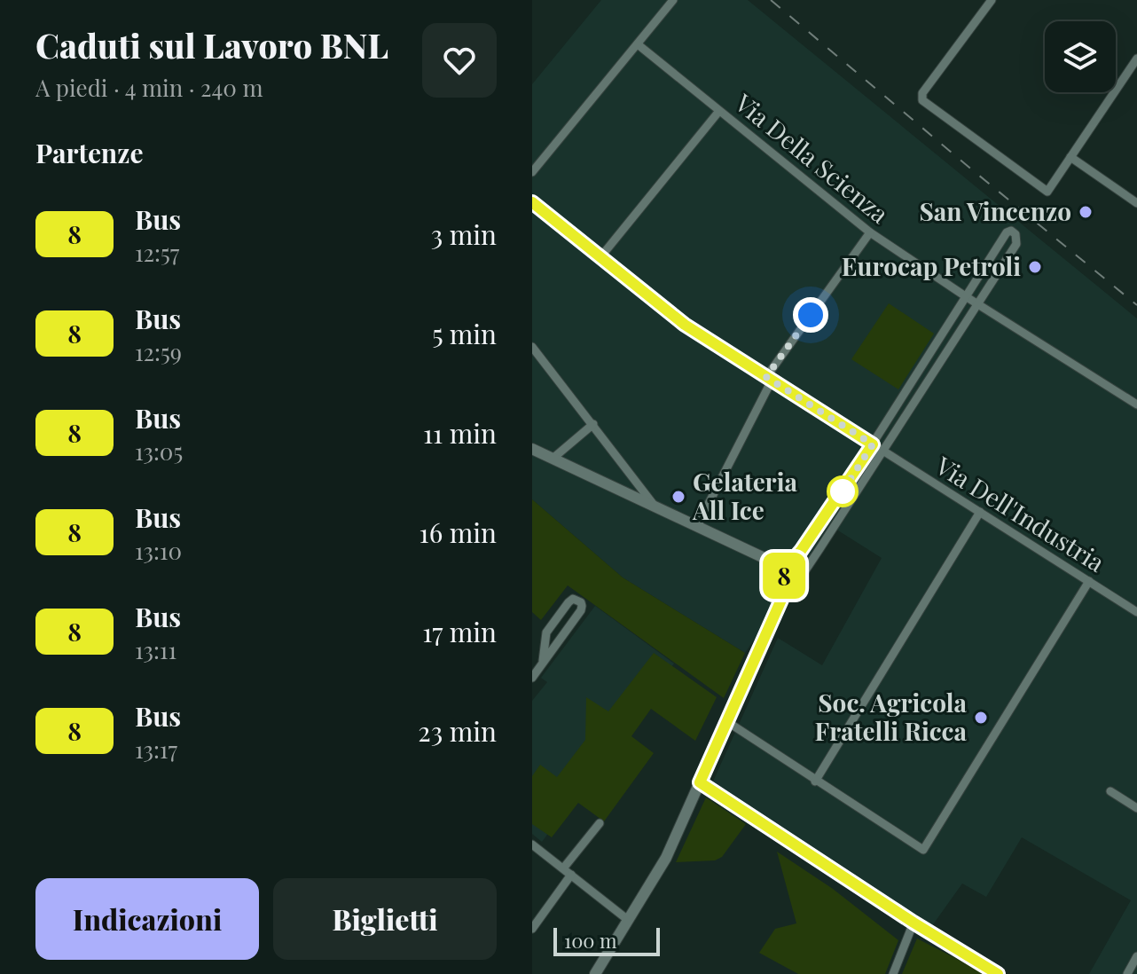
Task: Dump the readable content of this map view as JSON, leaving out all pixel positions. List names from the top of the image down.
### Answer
{
  "streets": {
    "street": ["Via Della Scienza", "Via Dell'Industria"]
  },
  "places": [
    "San Vincenzo",
    "Eurocap Petroli",
    "Gelateria All Ice",
    "Soc. Agricola Fratelli Ricca"
  ],
  "lines": ["bus line 8"],
  "scale_bar": "100 m",
  "page": {
    "heading": [
      ["Caduti sul Lavoro BNL", "A piedi · 4 min · 240 m"],
      "Partenze"
    ],
    "on_map": "8",
    "list": [
      {
        "mark": "8",
        "name": "Bus",
        "note": "12:57",
        "value": "3 min"
      },
      {
        "mark": "8",
        "name": "Bus",
        "note": "12:59",
        "value": "5 min"
      },
      {
        "mark": "8",
        "name": "Bus",
        "note": "13:05",
        "value": "11 min"
      },
      {
        "mark": "8",
        "name": "Bus",
        "note": "13:10",
        "value": "16 min"
      },
      {
        "mark": "8",
        "name": "Bus",
        "note": "13:11",
        "value": "17 min"
      },
      {
        "mark": "8",
        "name": "Bus",
        "note": "13:17",
        "value": "23 min"
      }
    ],
    "buttons": ["Indicazioni", "Biglietti"],
    "scale": "100 m"
  }
}
